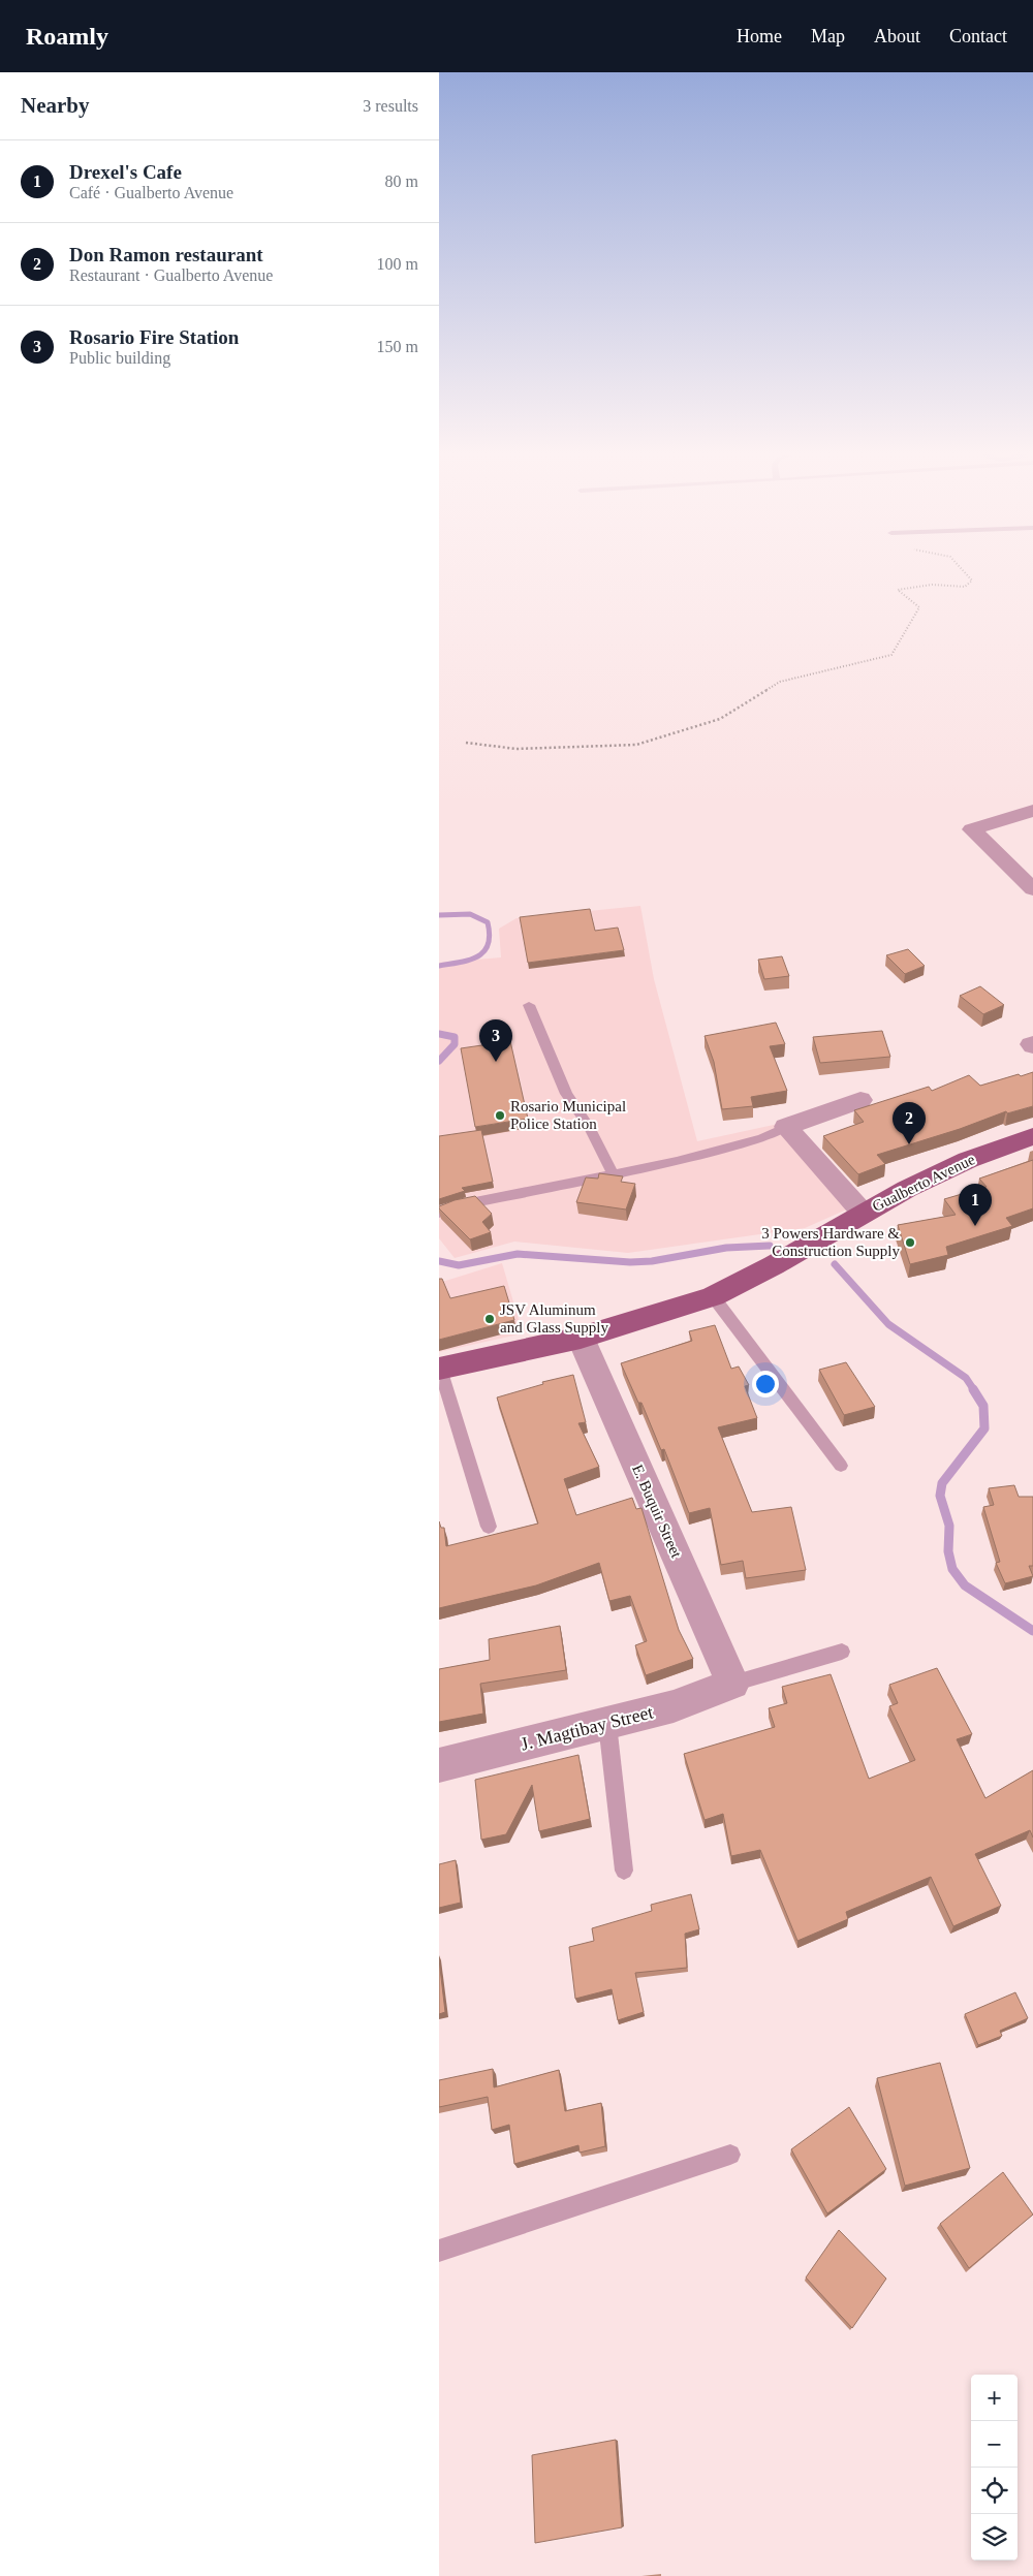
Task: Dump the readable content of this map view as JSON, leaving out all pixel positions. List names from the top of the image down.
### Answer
{
  "streets": {
    "main road": ["Gualberto Avenue"],
    "street": ["E. Buquir Street", "J. Magtibay Street"]
  },
  "crossings": [
    ["Gualberto Avenue", "E. Buquir Street"],
    ["E. Buquir Street", "J. Magtibay Street"]
  ],
  "places": ["Rosario Municipal Police Station", "3 Powers Hardware & Construction Supply", "JSV Aluminum and Glass Supply"],
  "page": {
    "header": "Roamly",
    "nav": [
      "Home",
      "Map",
      "About",
      "Contact"
    ],
    "heading": ["Nearby", "3 results"],
    "list": [
      {
        "mark": "1",
        "name": "Drexel's Cafe",
        "note": "Café · Gualberto Avenue",
        "value": "80 m"
      },
      {
        "mark": "2",
        "name": "Don Ramon restaurant",
        "note": "Restaurant · Gualberto Avenue",
        "value": "100 m"
      },
      {
        "mark": "3",
        "name": "Rosario Fire Station",
        "note": "Public building",
        "value": "150 m"
      }
    ],
    "pins": ["3", "2", "1"],
    "map_buttons": ["+", "−"]
  }
}
